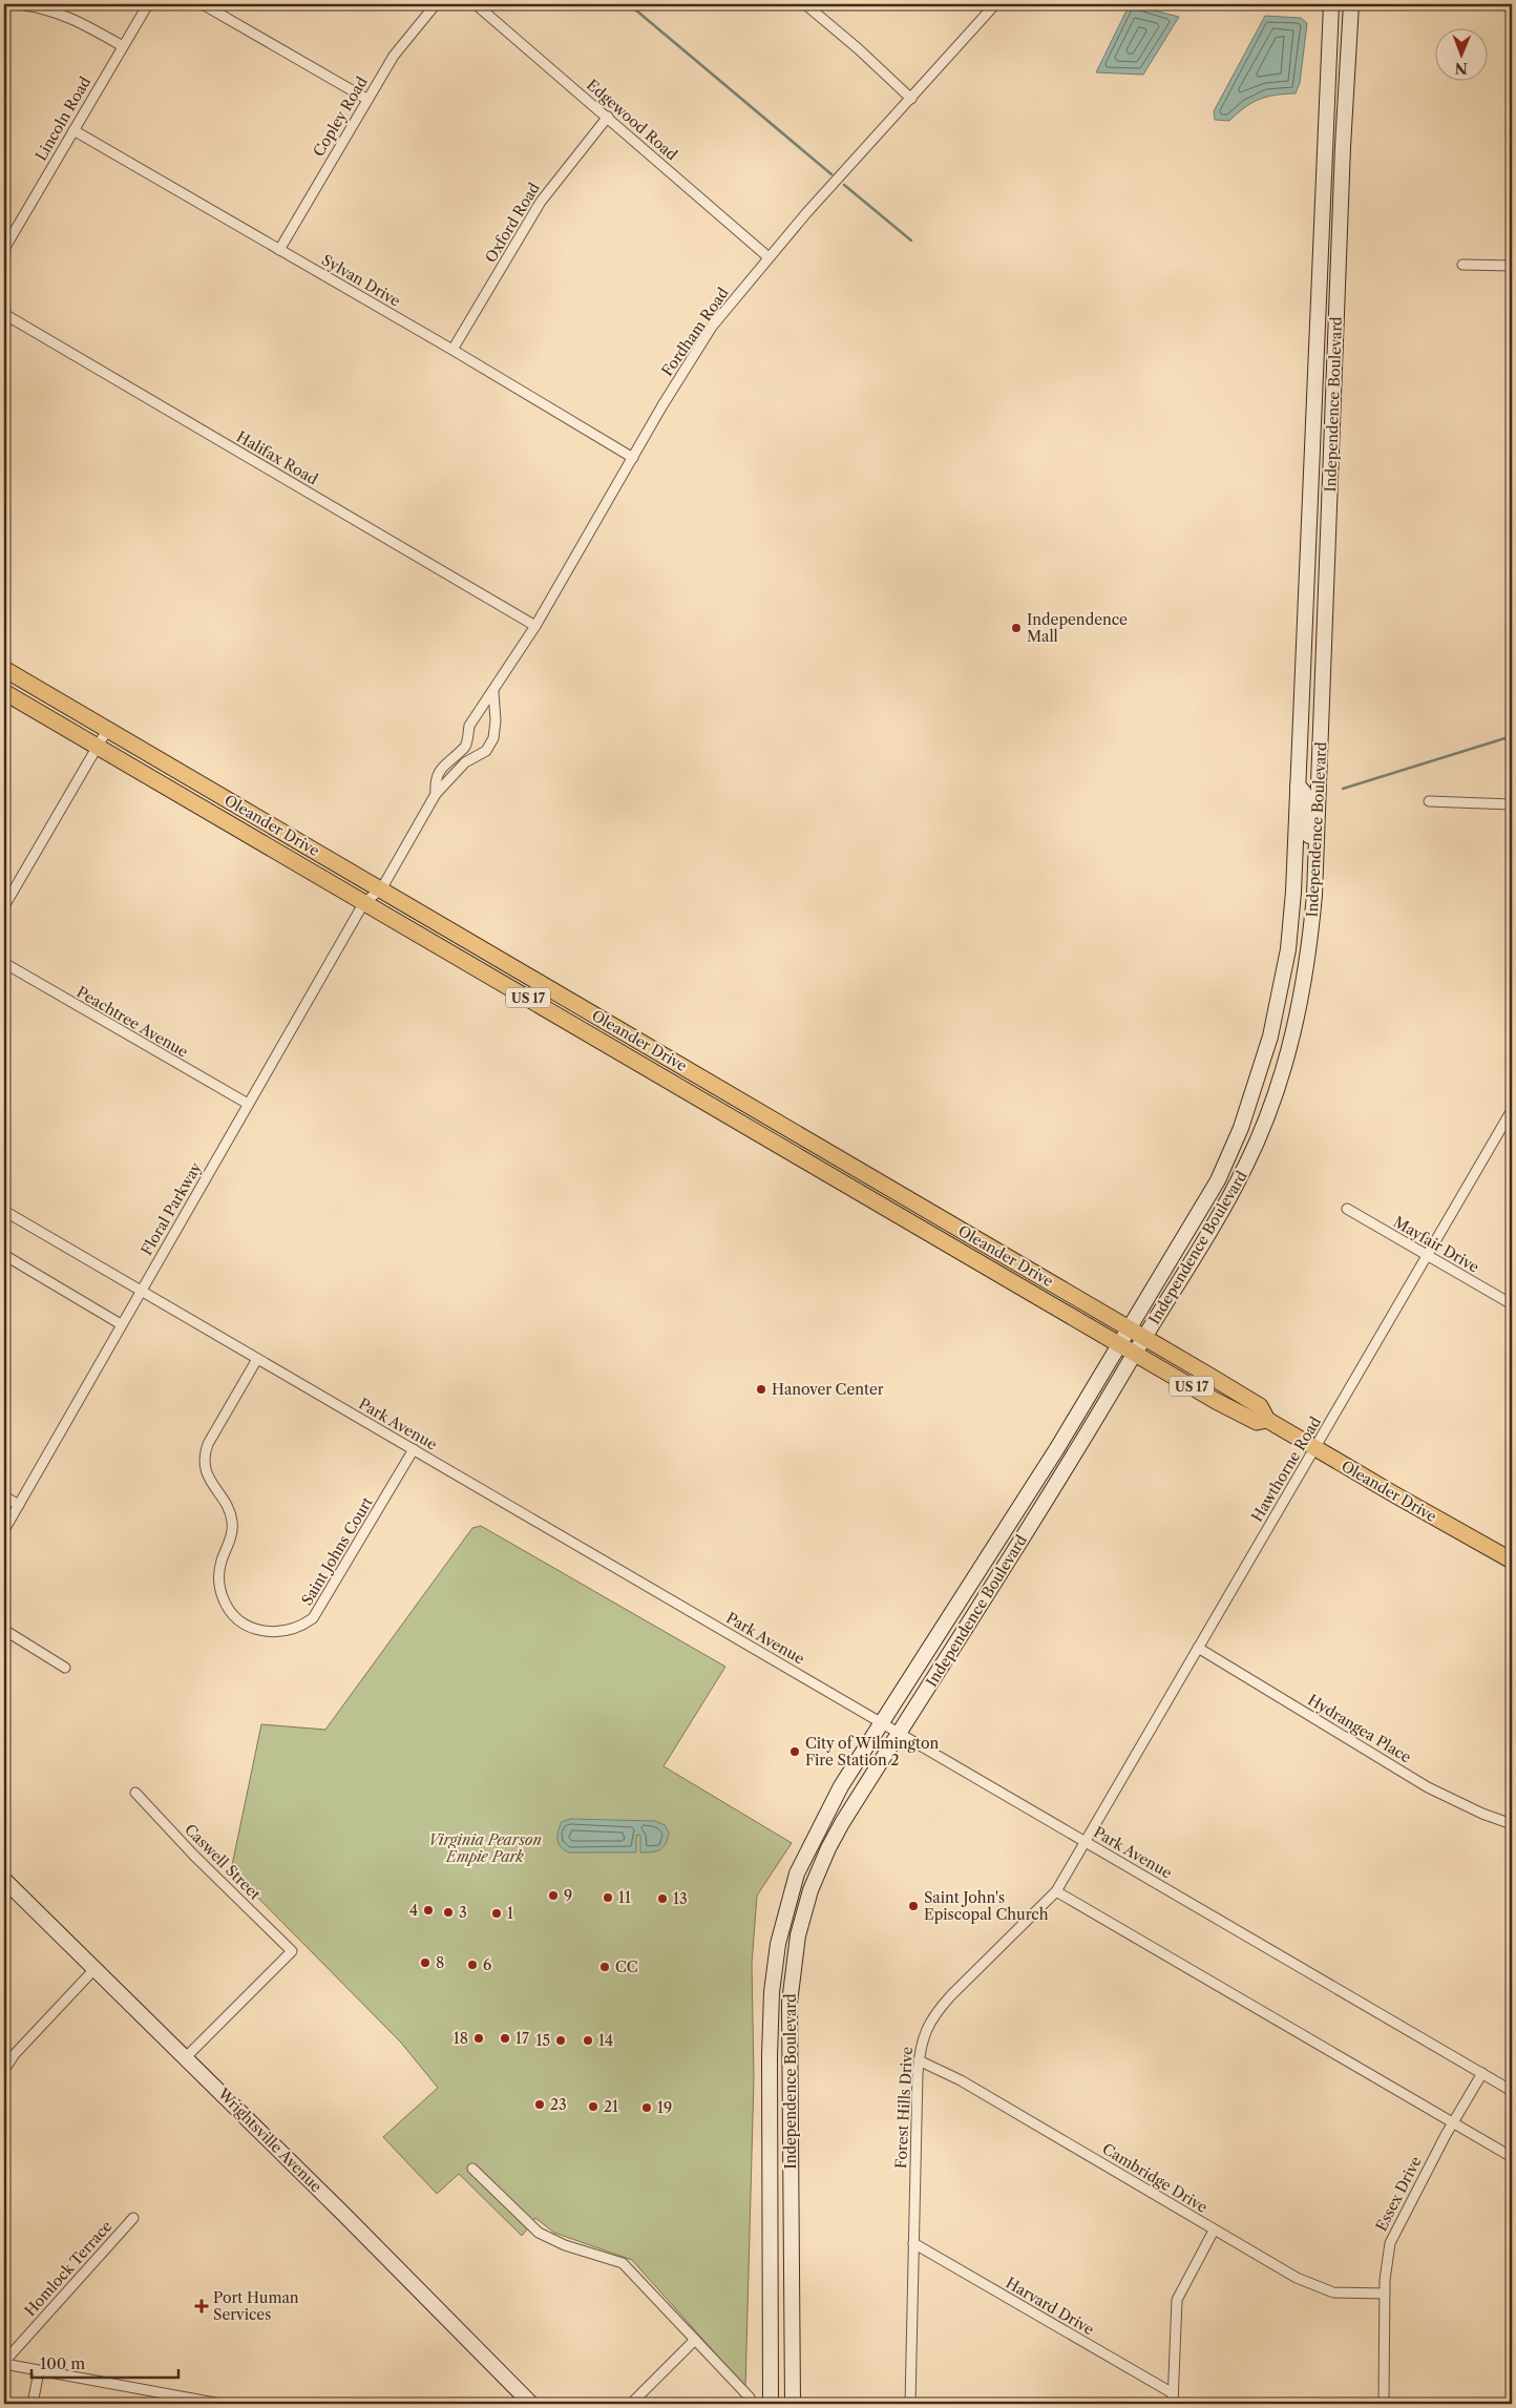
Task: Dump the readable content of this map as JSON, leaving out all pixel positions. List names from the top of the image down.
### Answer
{
  "streets": {
    "main road": [
      "Independence Boulevard",
      "Oleander Drive",
      "US 17",
      "Wrightsville Avenue"
    ],
    "street": [
      "Copley Road",
      "Lincoln Road",
      "Edgewood Road",
      "Oxford Road",
      "Sylvan Drive",
      "Fordham Road",
      "Halifax Road",
      "Peachtree Avenue",
      "Floral Parkway",
      "Mayfair Drive",
      "Park Avenue",
      "Hawthorne Road",
      "Saint Johns Court",
      "Hydrangea Place",
      "Caswell Street",
      "Forest Hills Drive",
      "Cambridge Drive",
      "Essex Drive",
      "Homlock Terrace",
      "Harvard Drive"
    ]
  },
  "crossings": [
    ["Copley Road", "Sylvan Drive"],
    ["Lincoln Road", "Sylvan Drive"],
    ["Edgewood Road", "Oxford Road"],
    ["Edgewood Road", "Fordham Road"],
    ["Oxford Road", "Sylvan Drive"],
    ["Sylvan Drive", "Fordham Road"],
    ["Fordham Road", "Halifax Road"],
    ["Fordham Road", "Oleander Drive"],
    ["Fordham Road", "Floral Parkway"],
    ["Independence Boulevard", "Oleander Drive"],
    ["Independence Boulevard", "Park Avenue"],
    ["Oleander Drive", "Floral Parkway"],
    ["Oleander Drive", "Hawthorne Road"],
    ["Peachtree Avenue", "Floral Parkway"],
    ["Floral Parkway", "Park Avenue"],
    ["Mayfair Drive", "Hawthorne Road"],
    ["Park Avenue", "Hawthorne Road"],
    ["Park Avenue", "Saint Johns Court"],
    ["Park Avenue", "Forest Hills Drive"],
    ["Park Avenue", "Essex Drive"],
    ["Hawthorne Road", "Hydrangea Place"],
    ["Hawthorne Road", "Forest Hills Drive"],
    ["Caswell Street", "Wrightsville Avenue"],
    ["Forest Hills Drive", "Cambridge Drive"],
    ["Forest Hills Drive", "Harvard Drive"],
    ["Cambridge Drive", "Essex Drive"]
  ],
  "parks": ["Virginia Pearson Empie Park"],
  "places": {
    "other": [
      "Independence Mall",
      "Hanover Center",
      "City of Wilmington Fire Station 2",
      "9",
      "11",
      "13",
      "Saint John's Episcopal Church",
      "4",
      "3",
      "1",
      "8",
      "6",
      "CC",
      "18",
      "17",
      "15",
      "14",
      "23",
      "21",
      "19"
    ],
    "health": ["Port Human Services"]
  },
  "scale_bar": "100 m",
  "north": "bottom"
}
